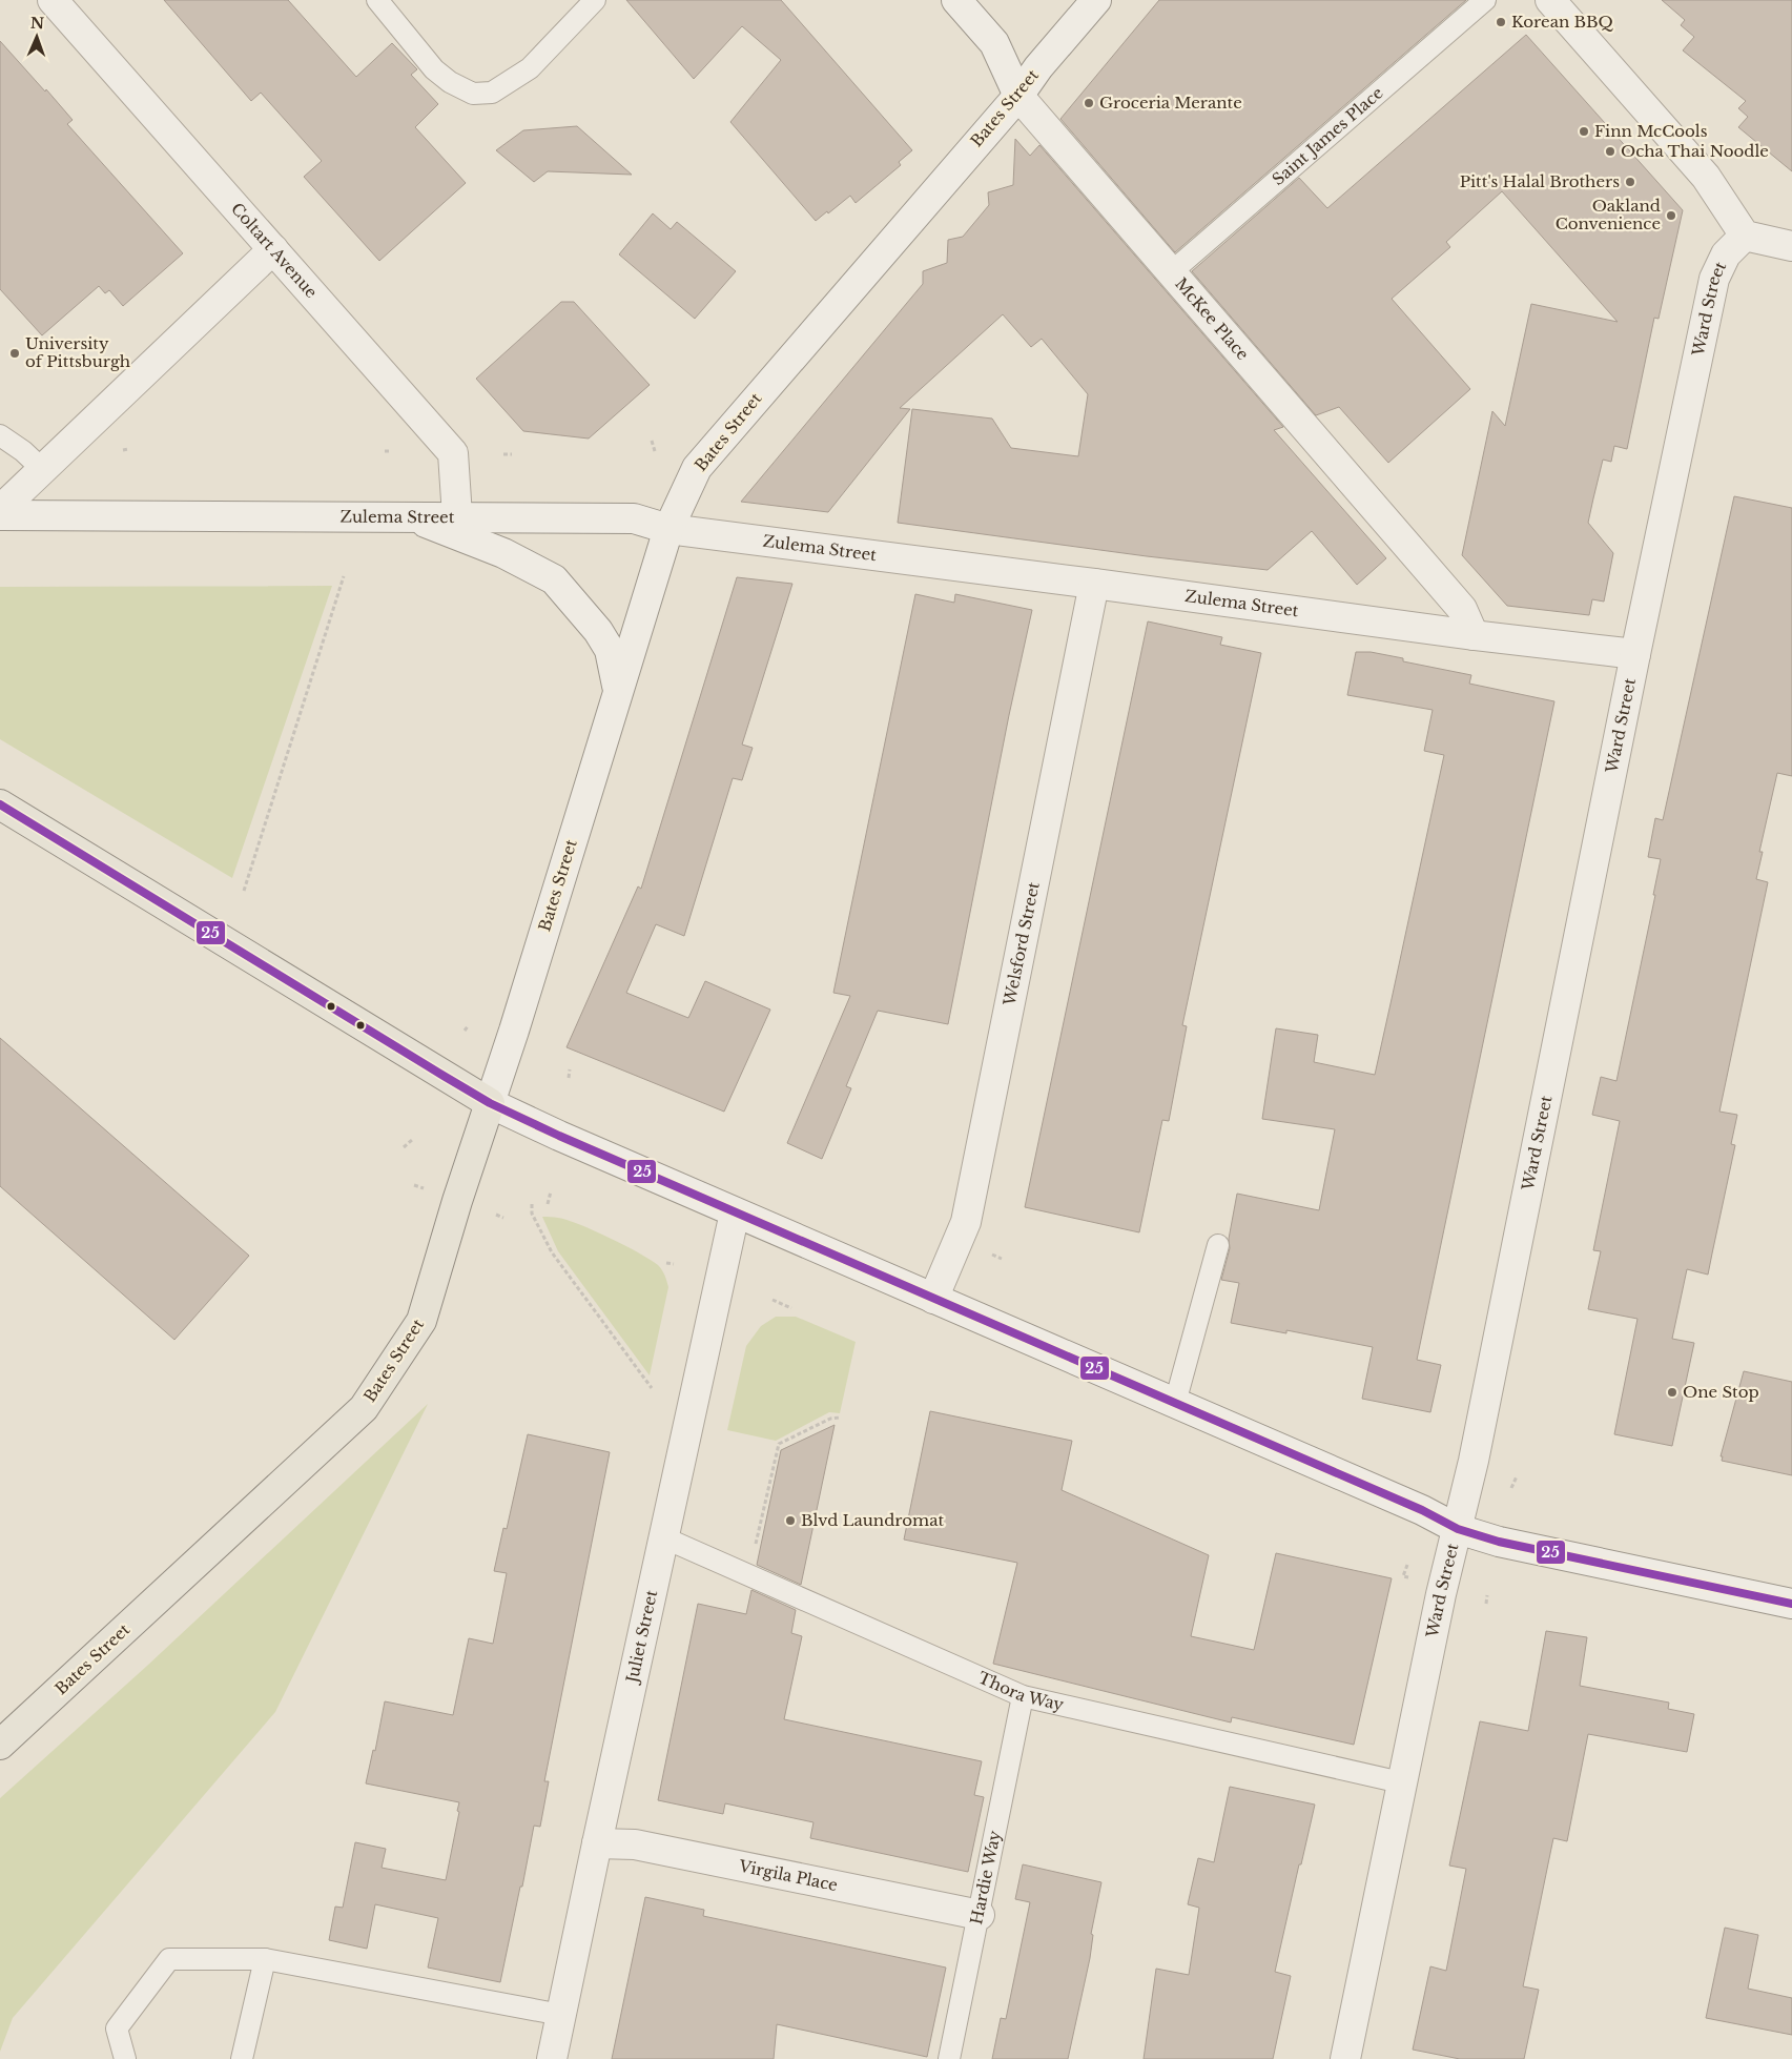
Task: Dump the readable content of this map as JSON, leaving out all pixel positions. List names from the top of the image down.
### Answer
{
  "streets": {
    "main road": ["Bates Street"],
    "street": [
      "Coltart Avenue",
      "Ward Street",
      "McKee Place",
      "Zulema Street",
      "Welsford Street",
      "Juliet Street",
      "Virgila Place"
    ],
    "lane": ["Saint James Place", "Thora Way", "Hardie Way"]
  },
  "crossings": [
    ["Bates Street", "McKee Place"],
    ["Bates Street", "Zulema Street"],
    ["Saint James Place", "McKee Place"],
    ["Coltart Avenue", "Zulema Street"],
    ["Ward Street", "Zulema Street"],
    ["Ward Street", "Thora Way"],
    ["McKee Place", "Zulema Street"],
    ["Zulema Street", "Welsford Street"],
    ["Juliet Street", "Thora Way"],
    ["Juliet Street", "Virgila Place"],
    ["Thora Way", "Hardie Way"],
    ["Virgila Place", "Hardie Way"]
  ],
  "places": [
    "Korean BBQ",
    "Groceria Merante",
    "Finn McCools",
    "Ocha Thai Noodle",
    "Pitt's Halal Brothers",
    "Oakland Convenience",
    "University of Pittsburgh",
    "One Stop",
    "Blvd Laundromat"
  ],
  "lines": ["transit line 25"],
  "north": "top"
}
